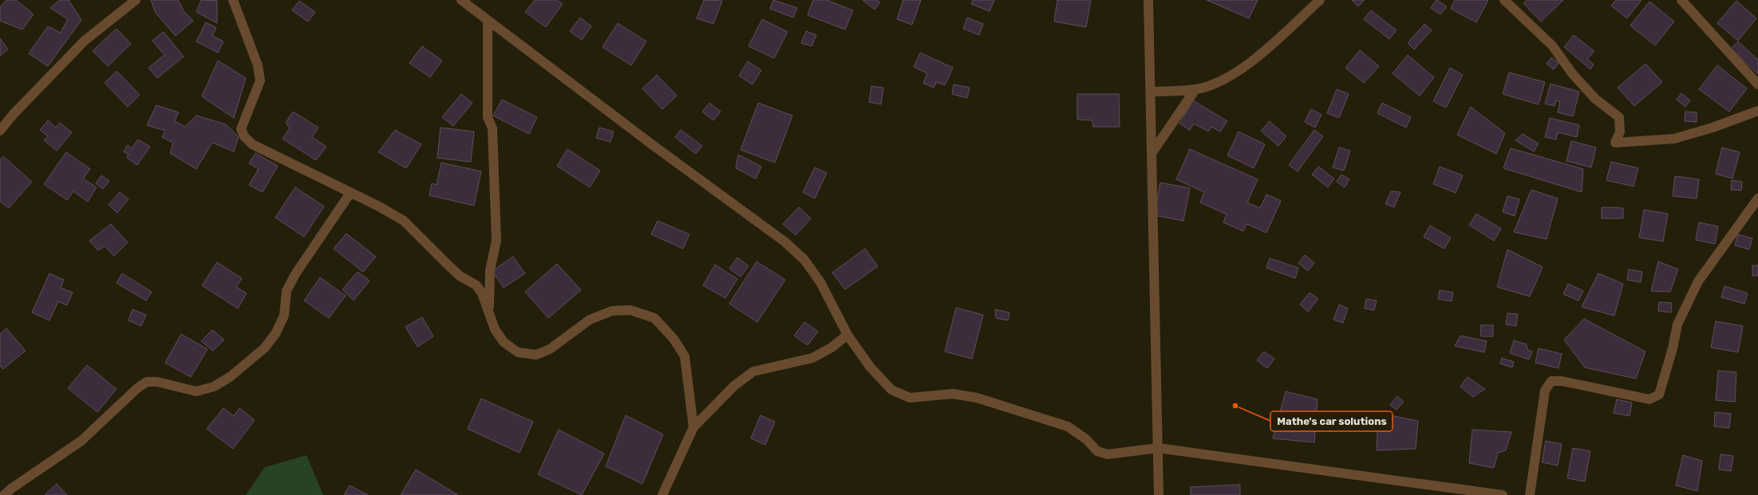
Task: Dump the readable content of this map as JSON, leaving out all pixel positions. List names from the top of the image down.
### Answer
{
  "places": ["Mathe's car solutions"]
}
